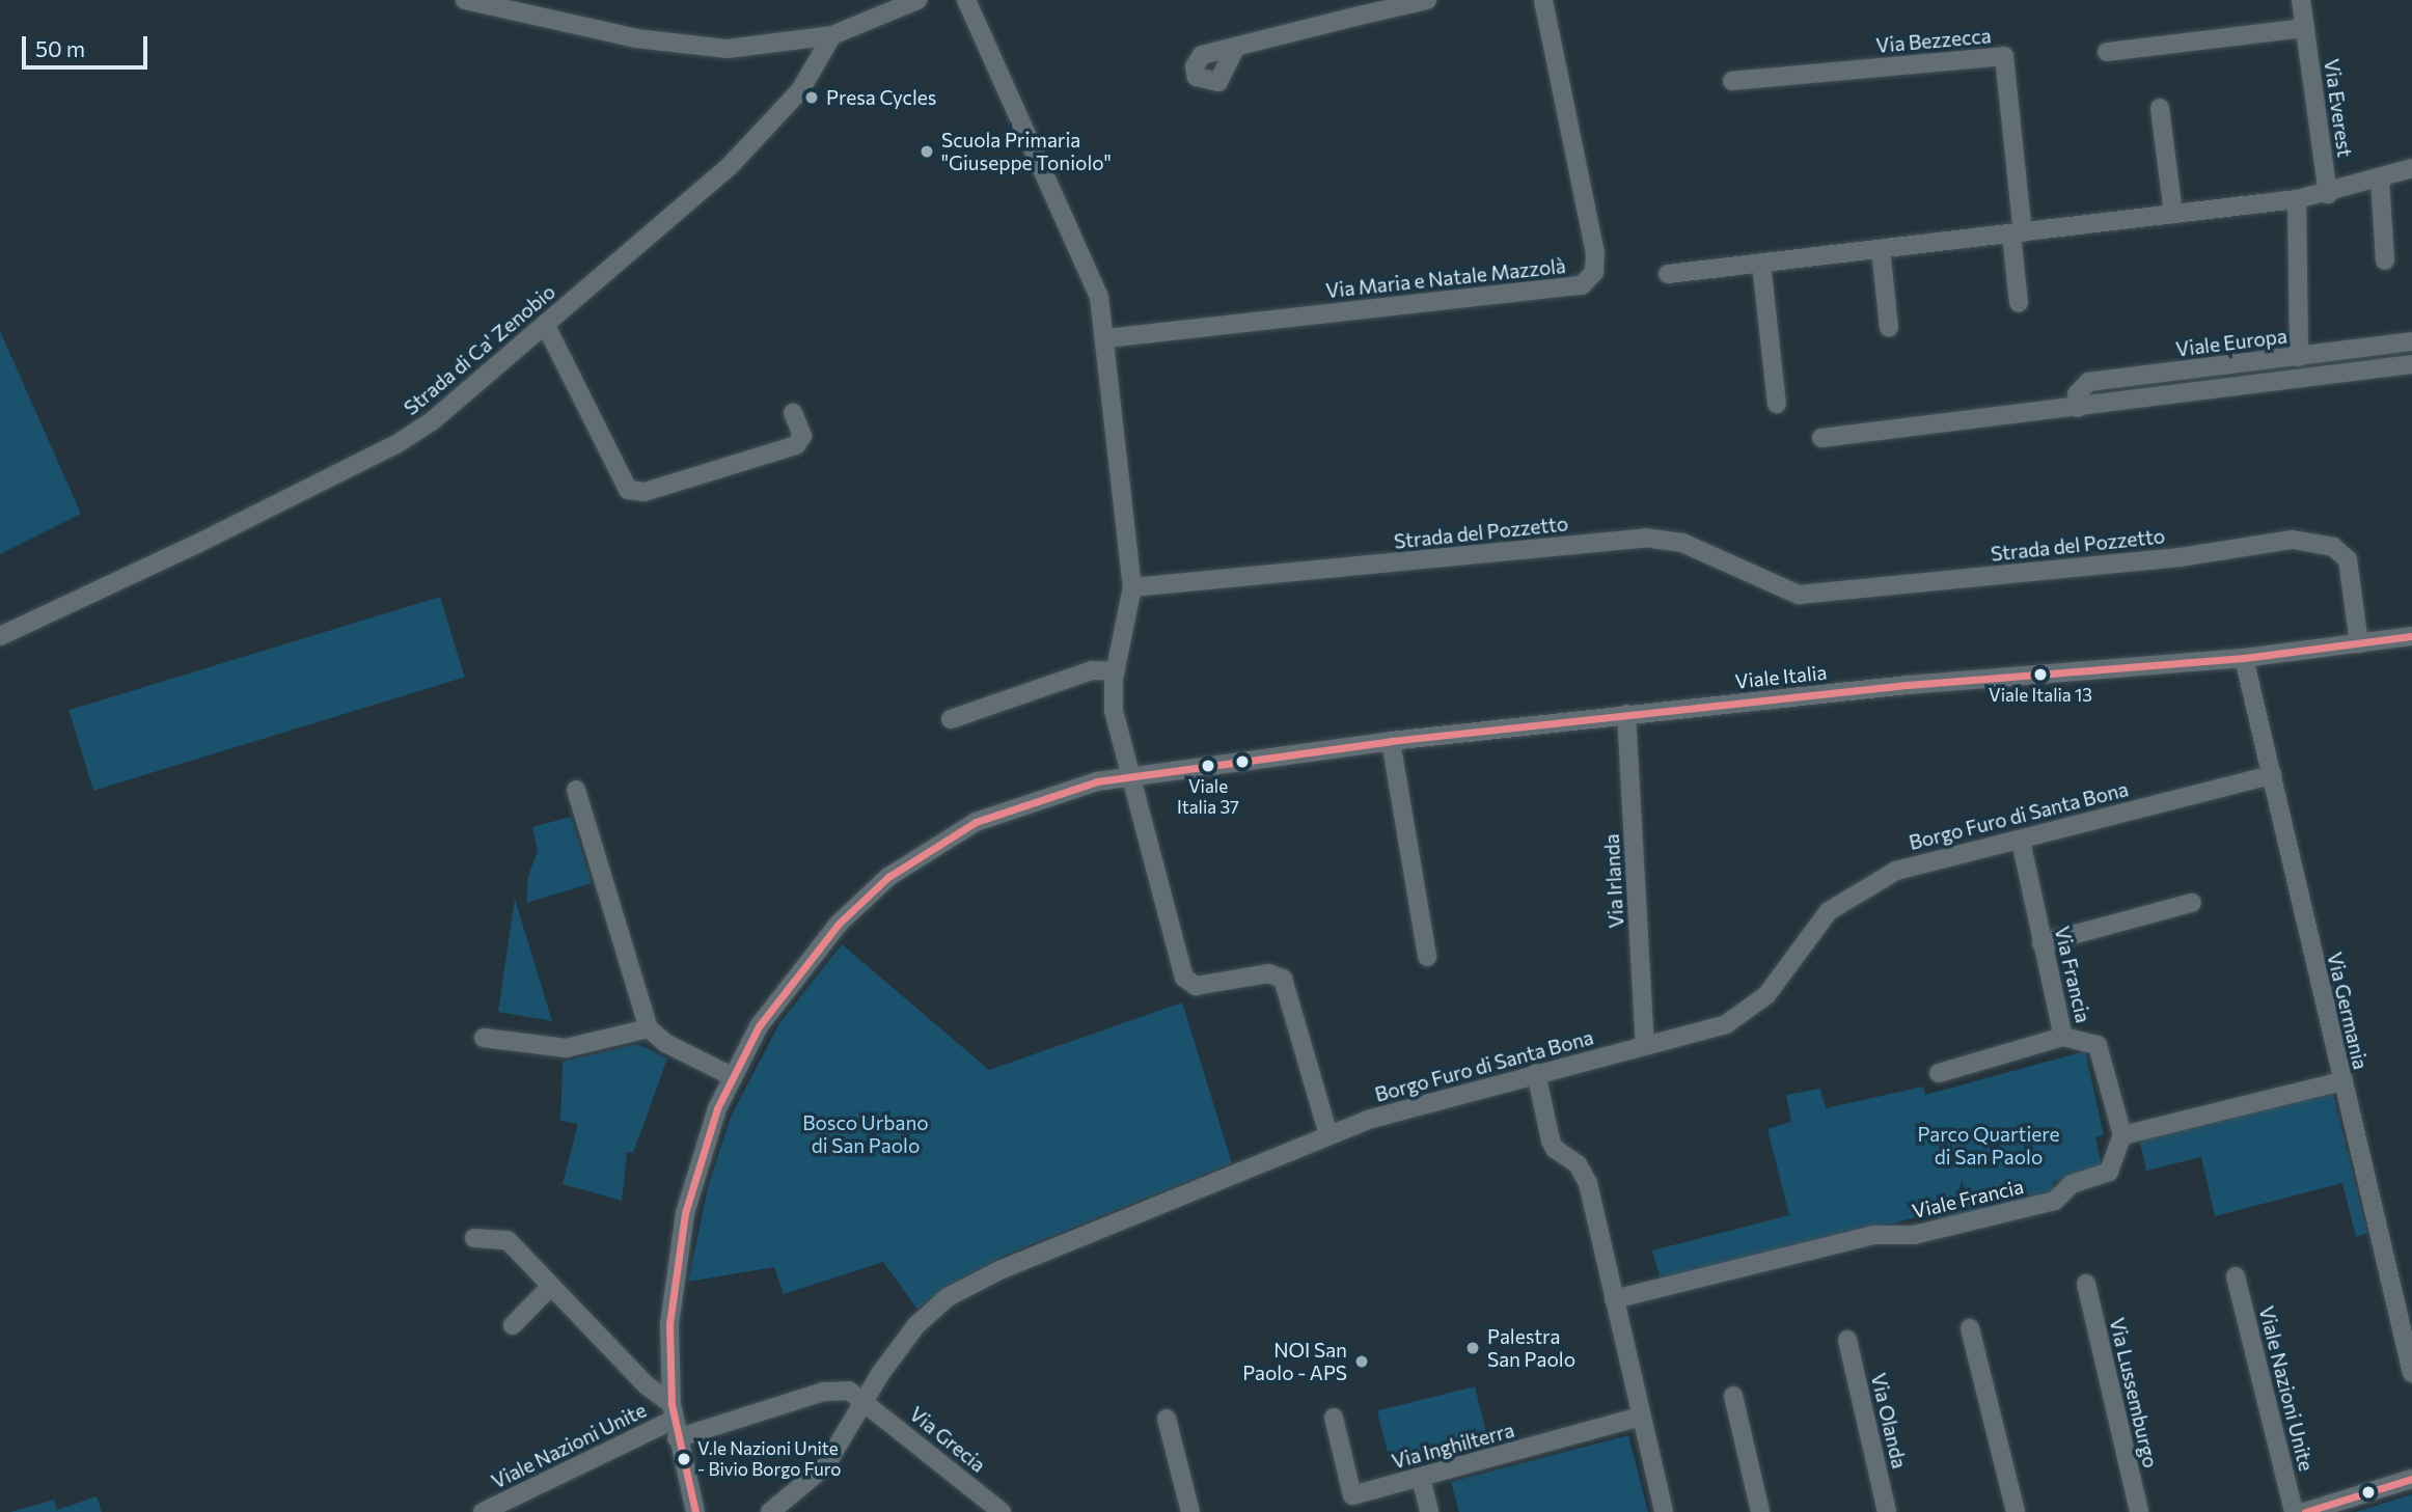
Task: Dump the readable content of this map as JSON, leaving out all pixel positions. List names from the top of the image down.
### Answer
{
  "streets": {
    "street": [
      "Via Bezzecca",
      "Via Everest",
      "Via Maria e Natale Mazzolà",
      "Viale Europa",
      "Strada di Ca' Zenobio",
      "Strada del Pozzetto",
      "Viale Italia",
      "Borgo Furo di Santa Bona",
      "Via Irlanda",
      "Via Francia",
      "Via Germania",
      "Viale Francia",
      "Viale Nazioni Unite",
      "Via Lussemburgo",
      "Via Olanda",
      "Via Grecia",
      "Via Inghilterra"
    ]
  },
  "crossings": [
    ["Strada del Pozzetto", "Viale Italia"],
    ["Viale Italia", "Via Irlanda"],
    ["Viale Italia", "Via Germania"],
    ["Viale Italia", "Viale Nazioni Unite"],
    ["Borgo Furo di Santa Bona", "Via Irlanda"],
    ["Borgo Furo di Santa Bona", "Via Francia"],
    ["Borgo Furo di Santa Bona", "Via Germania"],
    ["Borgo Furo di Santa Bona", "Via Grecia"],
    ["Via Francia", "Viale Francia"]
  ],
  "parks": ["Bosco Urbano di San Paolo", "Parco Quartiere di San Paolo"],
  "places": [
    "Presa Cycles",
    "Scuola Primaria \"Giuseppe Toniolo\"",
    "Viale Italia 13",
    "Viale Italia 37",
    "Palestra San Paolo",
    "NOI San Paolo - APS",
    "V.le Nazioni Unite - Bivio Borgo Furo"
  ],
  "scale_bar": "50 m"
}
